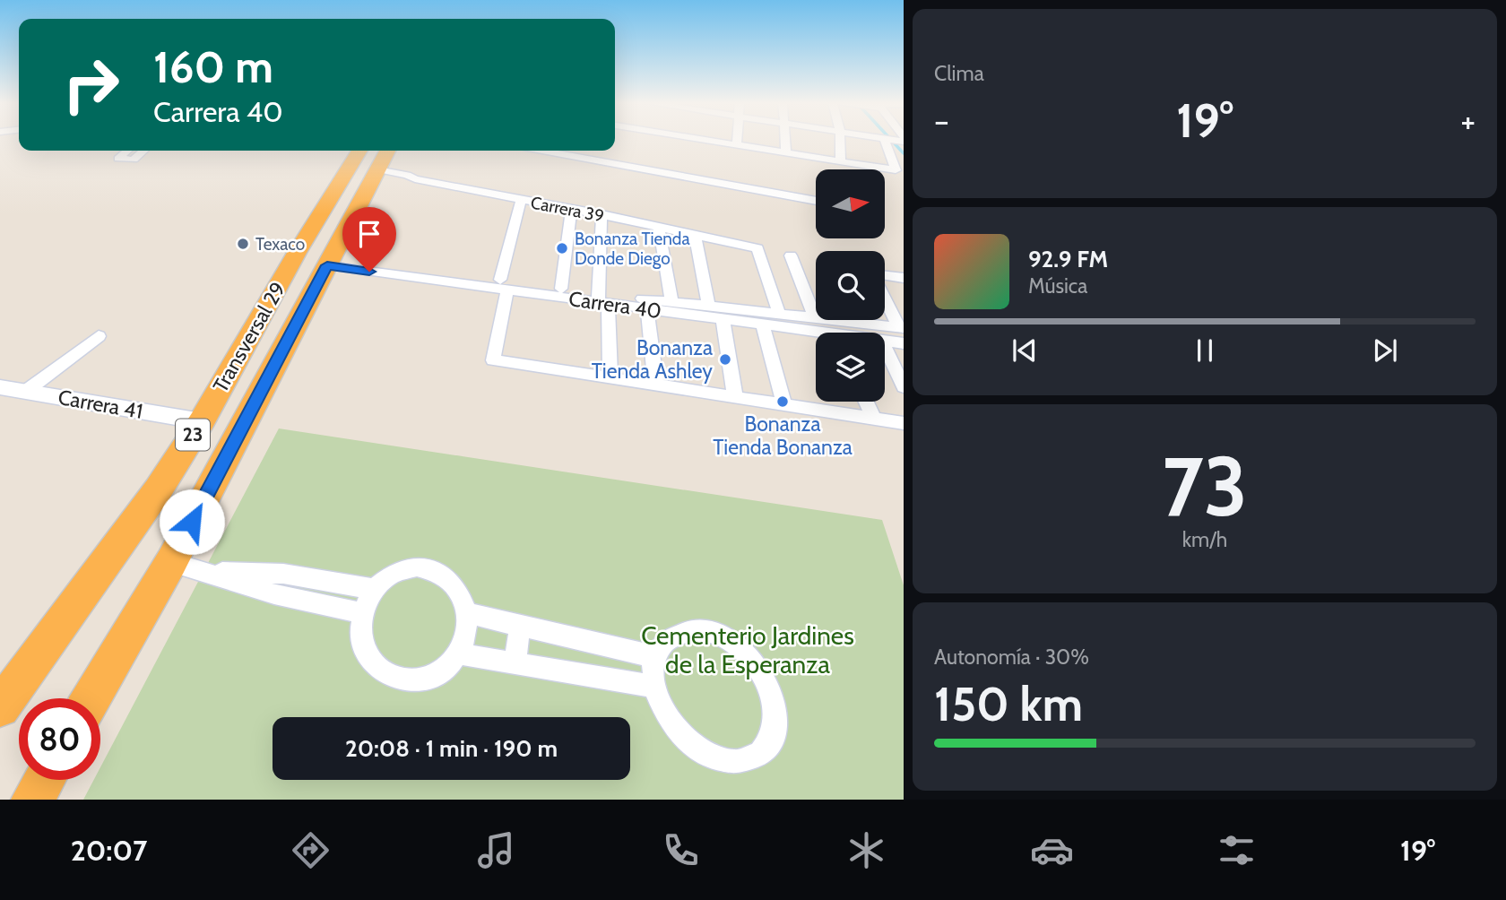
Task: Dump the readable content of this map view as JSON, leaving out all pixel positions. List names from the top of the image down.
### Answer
{
  "streets": {
    "highway": ["Transversal 29", "23"],
    "street": ["Carrera 39", "Carrera 40", "Carrera 41"]
  },
  "crossings": [
    ["Carrera 39", "Carrera 40"],
    ["Carrera 39", "Transversal 29"],
    ["Carrera 40", "Transversal 29"],
    ["Transversal 29", "Carrera 41"]
  ],
  "parks": ["Cementerio Jardines de la Esperanza"],
  "places": [
    "Texaco",
    "Bonanza Tienda Donde Diego",
    "Bonanza Tienda Ashley",
    "Bonanza Tienda Bonanza"
  ],
  "north": "right",
  "page": {
    "tile": [
      "Clima",
      ["73", "km/h"],
      ["Autonomía · 30%", "150 km"]
    ],
    "turn": ["160 m", "Carrera 40"],
    "heat": ["−", "19°", "+"],
    "song": ["92.9 FM", "Música"],
    "limit": "80",
    "trip": "20:08 · 1 min · 190 m",
    "tabs": ["20:07", "19°"]
  }
}
